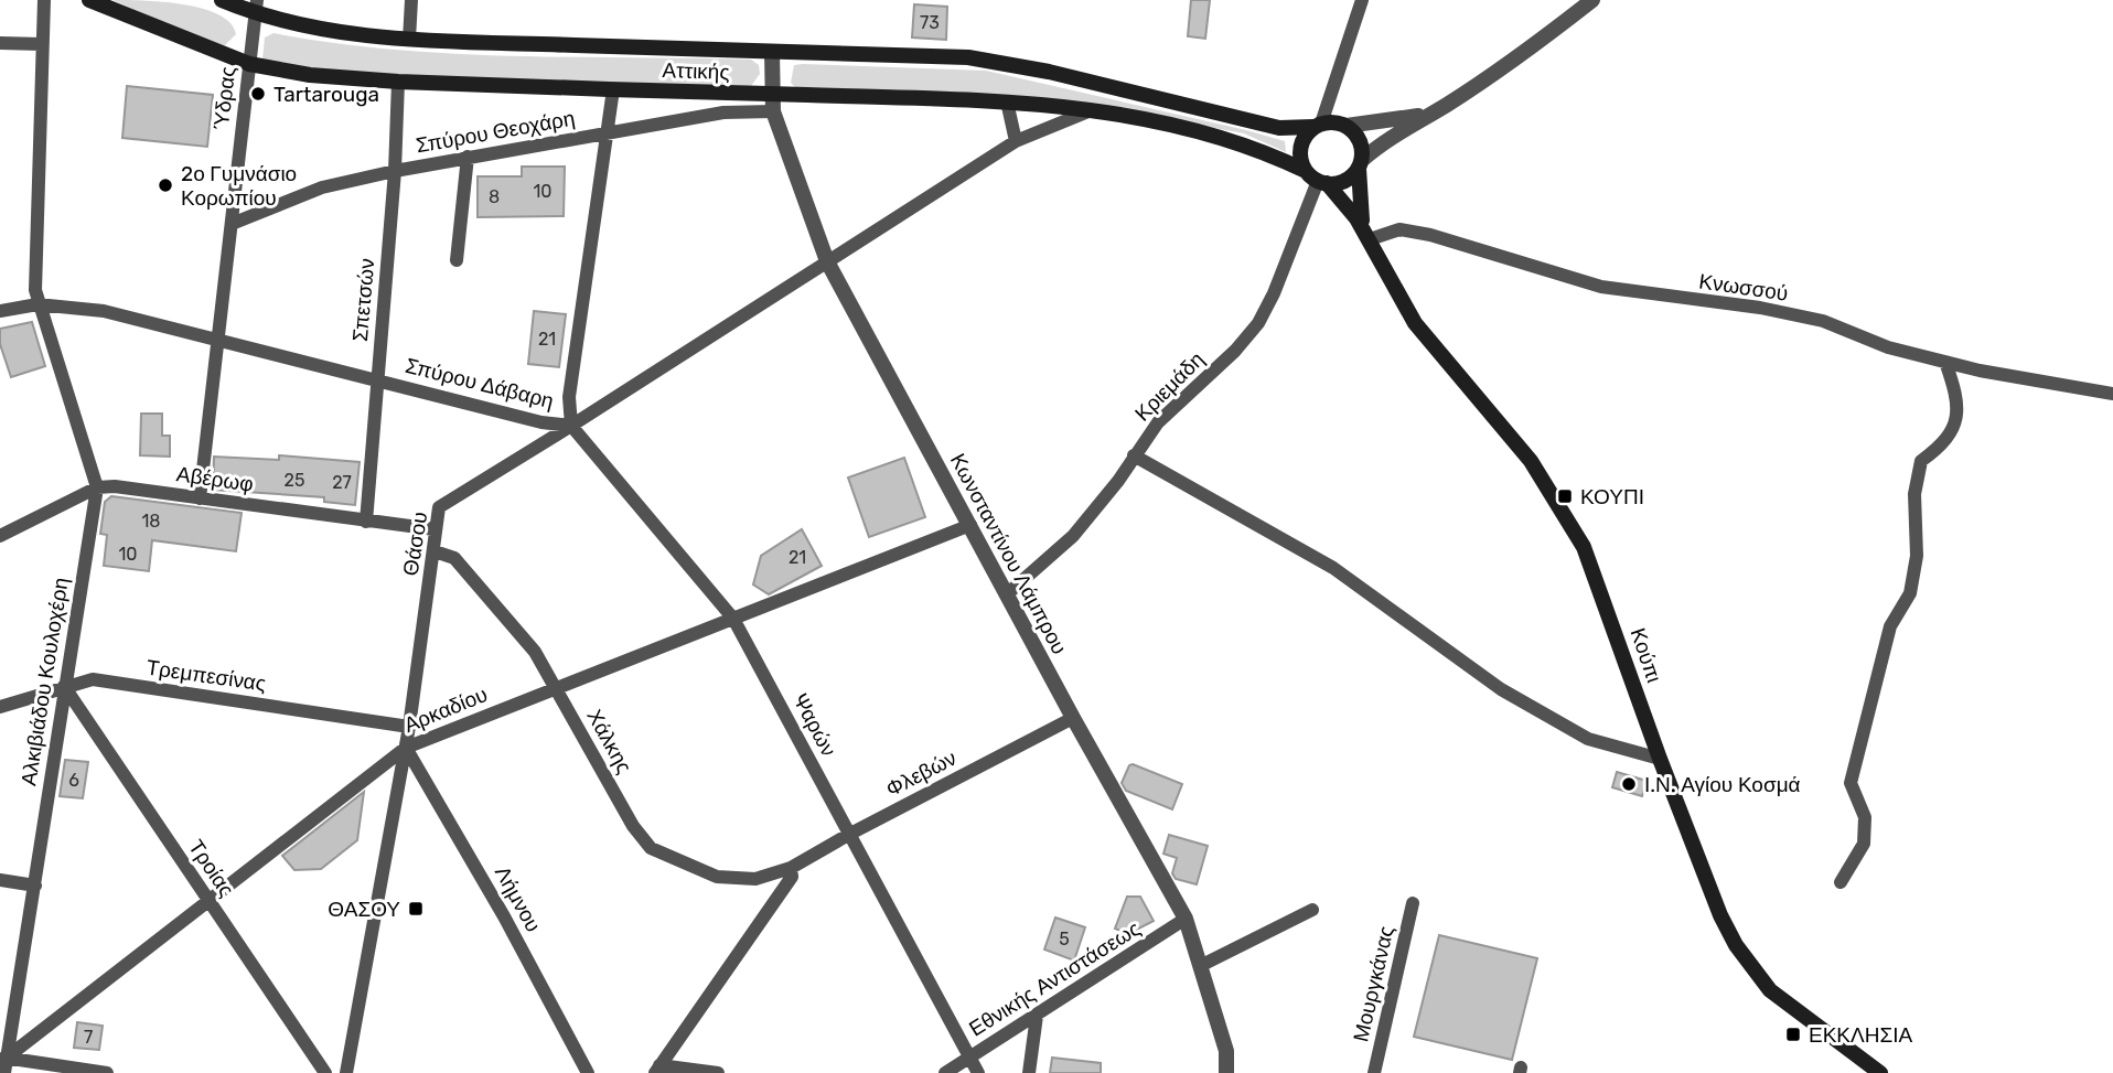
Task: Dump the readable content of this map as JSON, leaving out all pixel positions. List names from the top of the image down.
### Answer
{
  "streets": {
    "main road": ["Αττικής", "Κούπι"],
    "street": [
      "Ύδρας",
      "Σπύρου Θεοχάρη",
      "Κνωσσού",
      "Σπετσών",
      "Σπύρου Δάβαρη",
      "Κριεμάδη",
      "Αβέρωφ",
      "Θάσου",
      "Κωνσταντίνου Λάμπρου",
      "Τρεμπεσίνας",
      "Αλκιβιάδου Κουλοχέρη",
      "Αρκαδίου",
      "Ψαρών",
      "Χάλκης",
      "Φλεβών",
      "Τροίας",
      "Λήμνου",
      "Εθνικής Αντιστάσεως",
      "Μουργκάνας"
    ]
  },
  "crossings": [
    ["Αττικής", "Ύδρας"],
    ["Αττικής", "Σπετσών"],
    ["Αττικής", "Σπύρου Δάβαρη"],
    ["Αττικής", "Κριεμάδη"],
    ["Αττικής", "Κωνσταντίνου Λάμπρου"],
    ["Ύδρας", "Σπύρου Θεοχάρη"],
    ["Ύδρας", "Σπύρου Δάβαρη"],
    ["Ύδρας", "Αβέρωφ"],
    ["Σπύρου Θεοχάρη", "Σπετσών"],
    ["Σπύρου Θεοχάρη", "Κωνσταντίνου Λάμπρου"],
    ["Κνωσσού", "Κούπι"],
    ["Σπετσών", "Σπύρου Δάβαρη"],
    ["Σπετσών", "Αβέρωφ"],
    ["Σπύρου Δάβαρη", "Θάσου"],
    ["Σπύρου Δάβαρη", "Κωνσταντίνου Λάμπρου"],
    ["Σπύρου Δάβαρη", "Αλκιβιάδου Κουλοχέρη"],
    ["Σπύρου Δάβαρη", "Ψαρών"],
    ["Κριεμάδη", "Κωνσταντίνου Λάμπρου"],
    ["Αβέρωφ", "Θάσου"],
    ["Αβέρωφ", "Αλκιβιάδου Κουλοχέρη"],
    ["Θάσου", "Τρεμπεσίνας"],
    ["Θάσου", "Αρκαδίου"],
    ["Θάσου", "Ψαρών"],
    ["Θάσου", "Χάλκης"],
    ["Θάσου", "Λήμνου"],
    ["Κωνσταντίνου Λάμπρου", "Αρκαδίου"],
    ["Κωνσταντίνου Λάμπρου", "Φλεβών"],
    ["Κωνσταντίνου Λάμπρου", "Εθνικής Αντιστάσεως"],
    ["Τρεμπεσίνας", "Αλκιβιάδου Κουλοχέρη"],
    ["Τρεμπεσίνας", "Τροίας"],
    ["Αλκιβιάδου Κουλοχέρη", "Αρκαδίου"],
    ["Αλκιβιάδου Κουλοχέρη", "Τροίας"],
    ["Αρκαδίου", "Ψαρών"],
    ["Αρκαδίου", "Χάλκης"],
    ["Αρκαδίου", "Τροίας"],
    ["Αρκαδίου", "Λήμνου"],
    ["Ψαρών", "Φλεβών"],
    ["Ψαρών", "Εθνικής Αντιστάσεως"],
    ["Χάλκης", "Φλεβών"]
  ],
  "places": {
    "other": ["Tartarouga", "2ο Γυμνάσιο Κορωπίου", "Ι.Ν. Αγίου Κοσμά"],
    "transit": ["ΚΟΥΠΙ", "ΘΑΣΟΥ", "ΕΚΚΛΗΣΙΑ"]
  },
  "house_numbers": [
    "73",
    "10",
    "8",
    "21",
    "25",
    "27",
    "18",
    "10",
    "21",
    "6",
    "5",
    "7"
  ]
}
